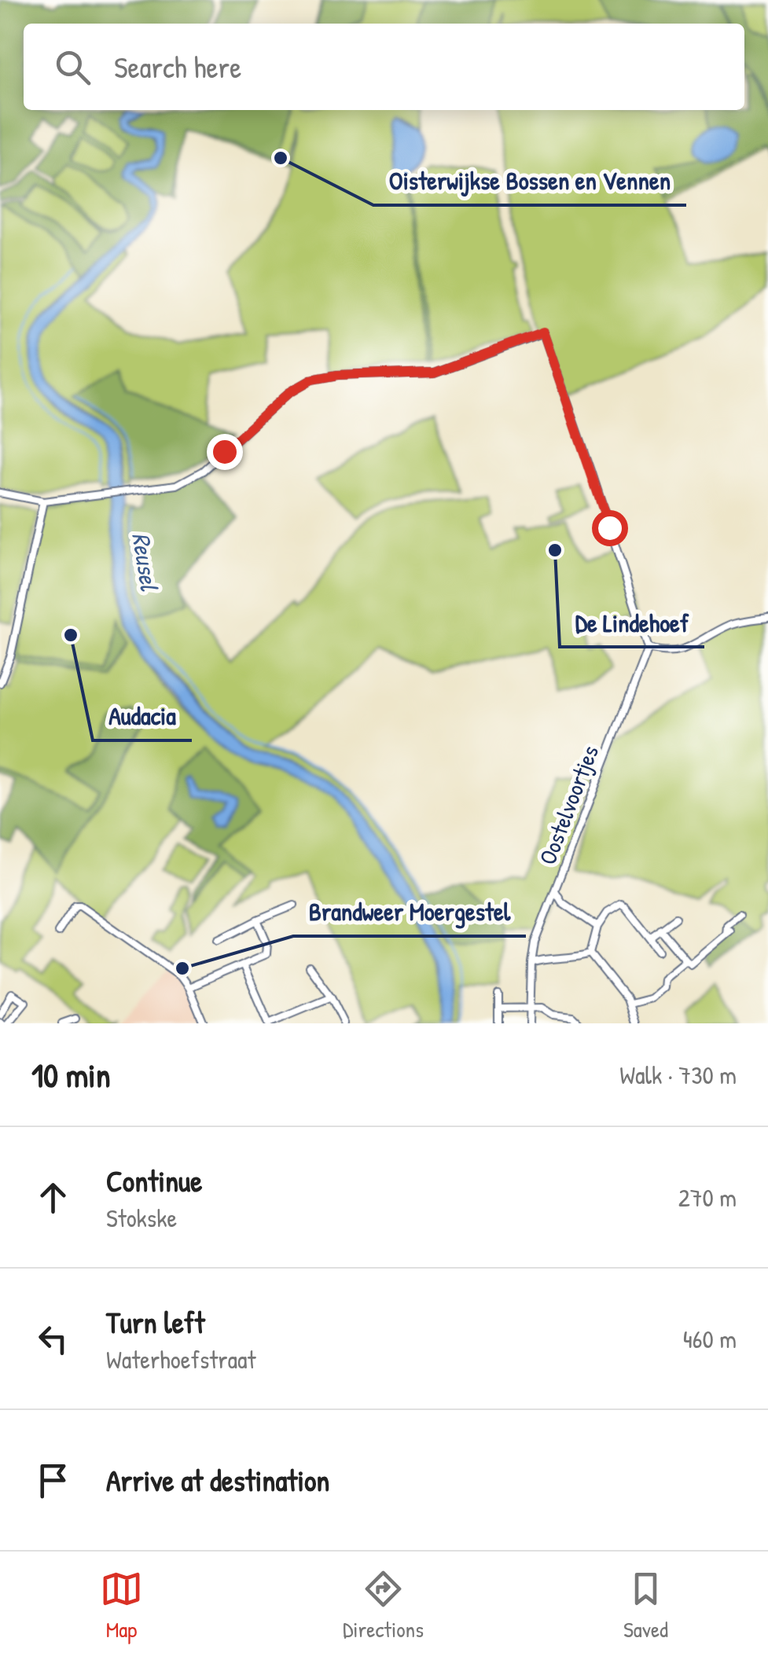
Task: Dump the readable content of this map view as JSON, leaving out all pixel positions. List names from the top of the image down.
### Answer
{
  "streets": {
    "street": ["Oostelvoortjes"]
  },
  "water": ["Reusel"],
  "places": [
    "Oisterwijkse Bossen en Vennen",
    "De Lindehoef",
    "Audacia",
    "Brandweer Moergestel"
  ],
  "page": {
    "search": "Search here",
    "heading": ["10 min", "Walk · 730 m"],
    "list": [
      ["Continue", "Stokske", "270 m"],
      ["Turn left", "Waterhoefstraat", "460 m"],
      "Arrive at destination"
    ],
    "nav": ["Map", "Directions", "Saved"]
  }
}
